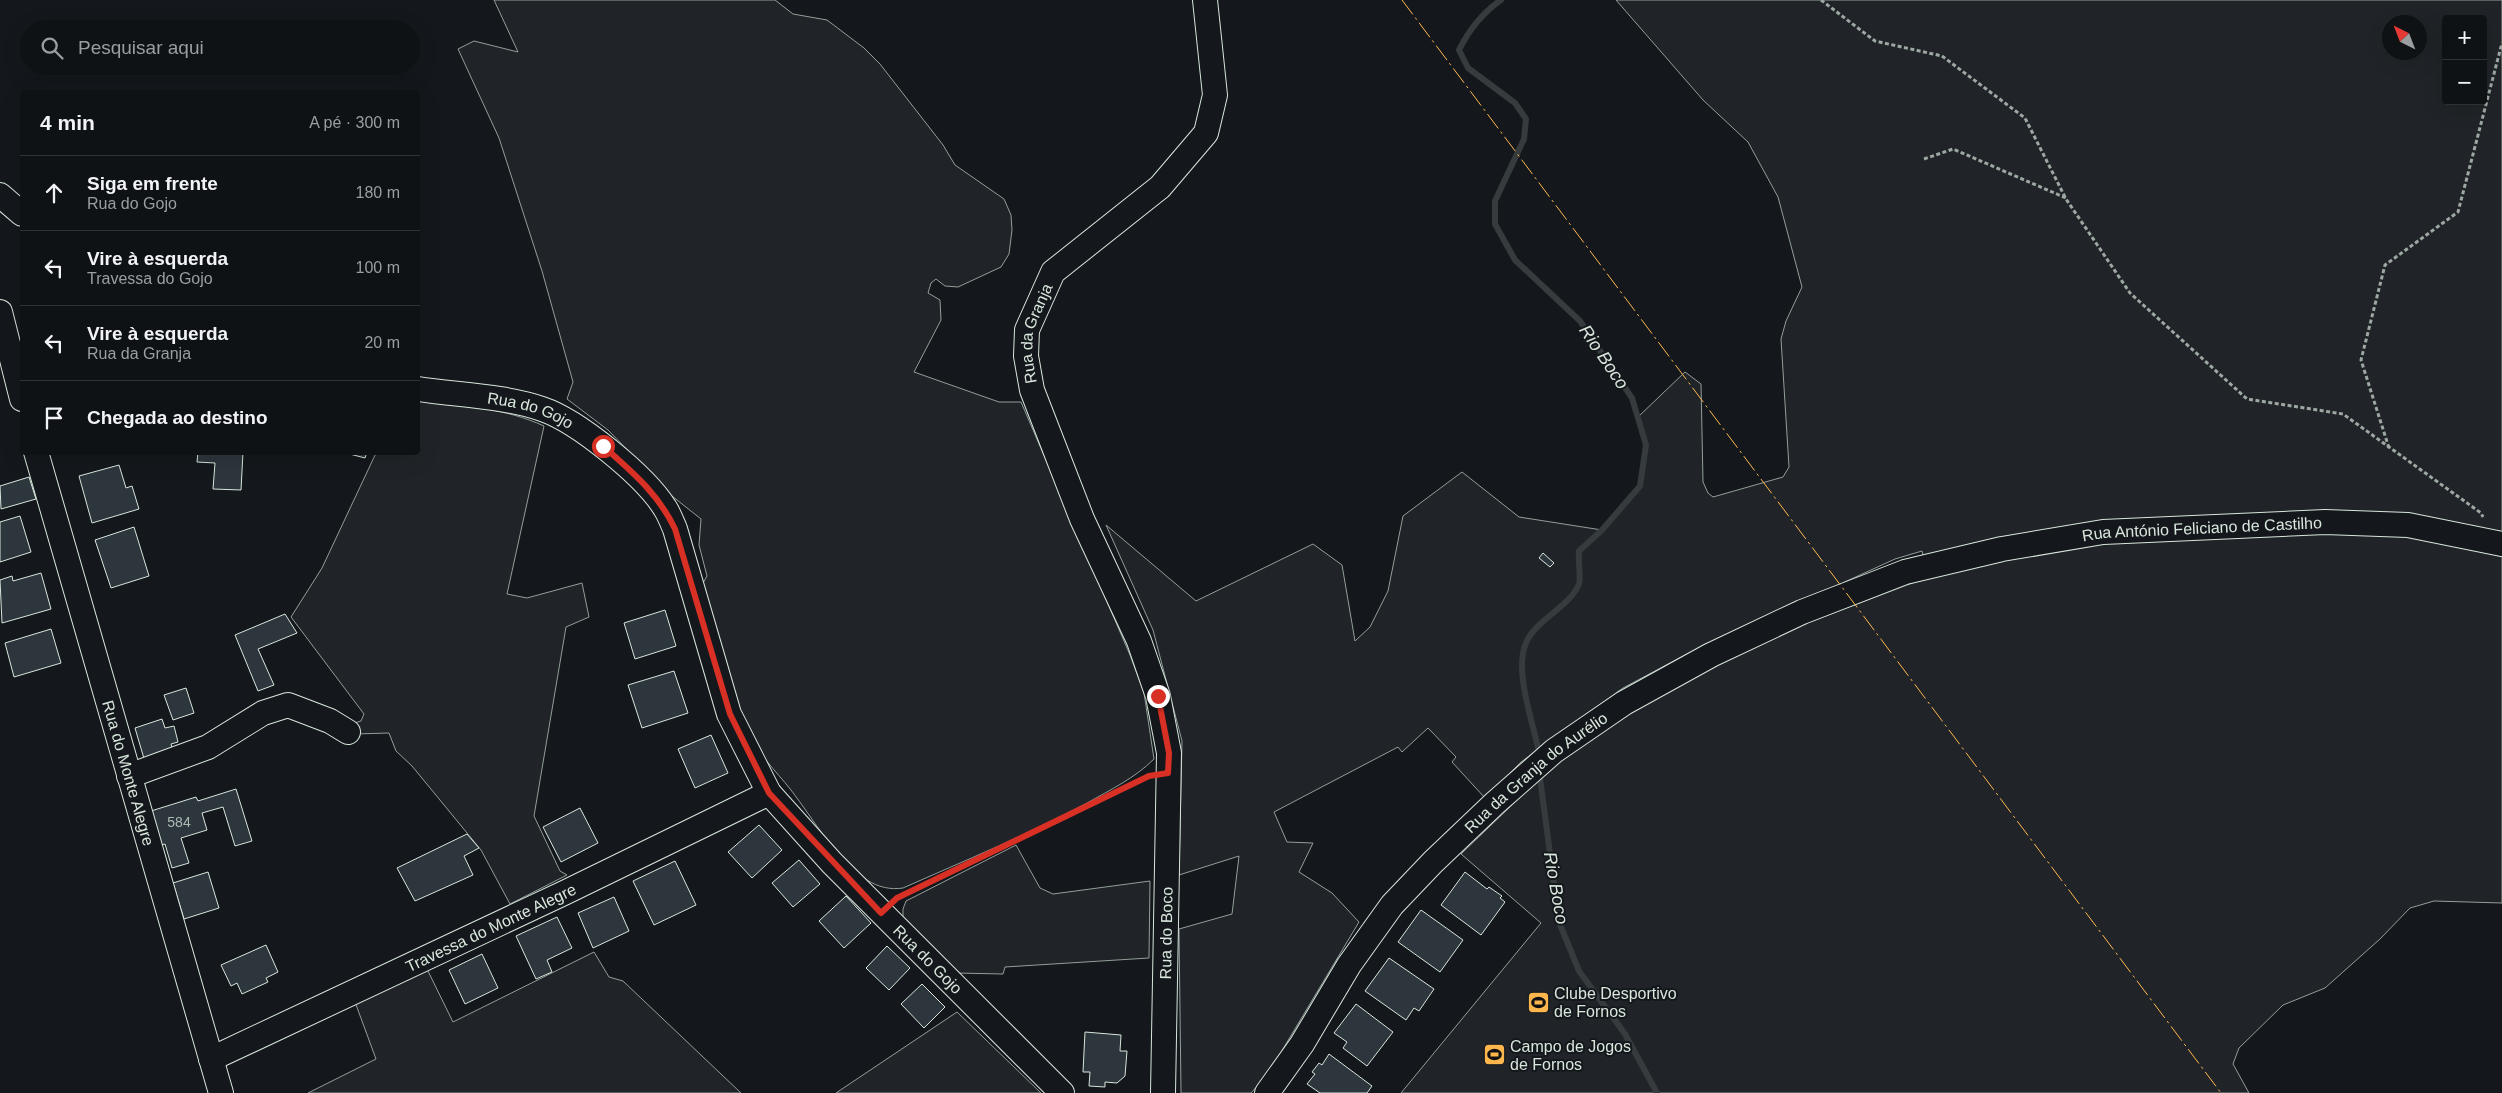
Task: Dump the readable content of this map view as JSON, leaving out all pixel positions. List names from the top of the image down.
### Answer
{
  "streets": {
    "street": [
      "Rua da Granja",
      "Rua do Gojo",
      "Rua António Feliciano de Castilho",
      "Rua do Monte Alegre",
      "Rua da Granja do Aurélio",
      "Travessa do Monte Alegre",
      "Rua do Boco"
    ]
  },
  "crossings": [
    ["Rua da Granja", "Rua do Boco"],
    ["Rua do Gojo", "Travessa do Monte Alegre"],
    ["Rua António Feliciano de Castilho", "Rua da Granja do Aurélio"],
    ["Rua do Monte Alegre", "Travessa do Monte Alegre"]
  ],
  "water": ["Rio Boco"],
  "places": {
    "sports": ["Clube Desportivo de Fornos", "Campo de Jogos de Fornos"]
  },
  "house_numbers": ["584"],
  "north": "top left",
  "page": {
    "map_buttons": ["+", "−"],
    "search": "Pesquisar aqui",
    "heading": ["4 min", "A pé · 300 m"],
    "list": [
      ["Siga em frente", "Rua do Gojo", "180 m"],
      ["Vire à esquerda", "Travessa do Gojo", "100 m"],
      ["Vire à esquerda", "Rua da Granja", "20 m"],
      "Chegada ao destino"
    ]
  }
}
